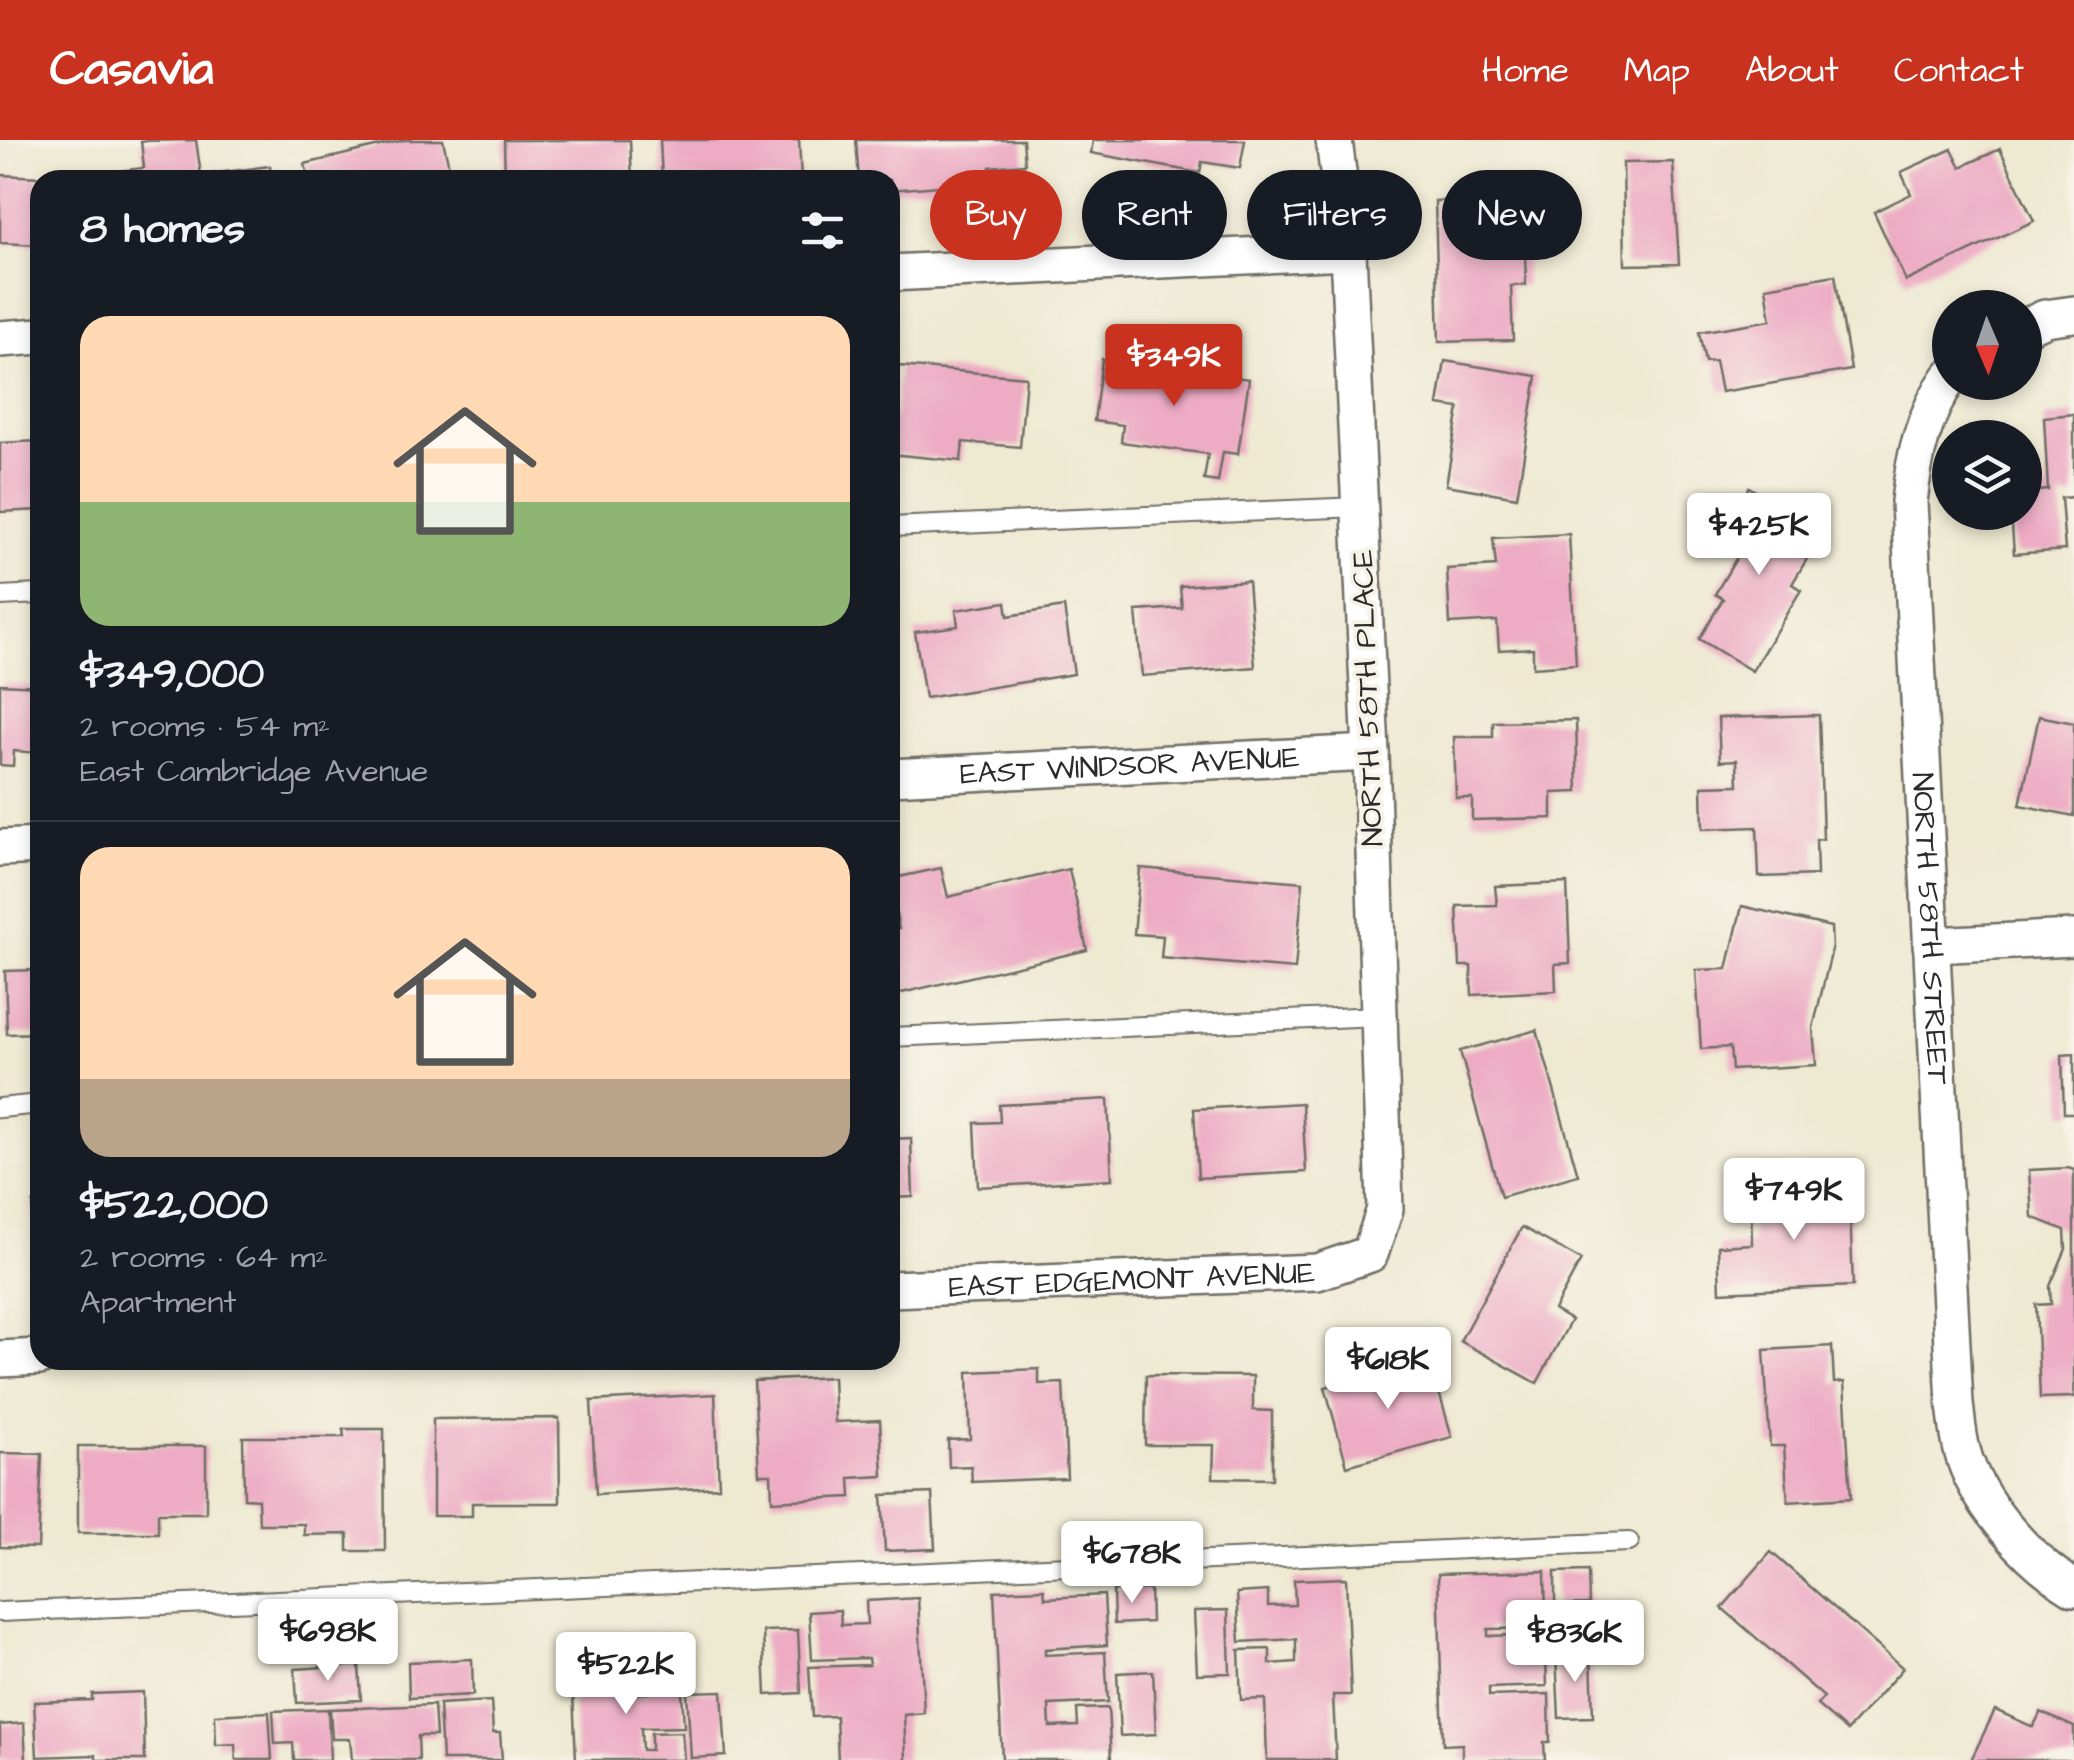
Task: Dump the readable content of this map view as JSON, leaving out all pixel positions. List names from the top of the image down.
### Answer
{
  "streets": {
    "street": [
      "NORTH 58TH PLACE",
      "EAST WINDSOR AVENUE",
      "NORTH 58TH STREET",
      "EAST EDGEMONT AVENUE"
    ]
  },
  "crossings": [
    ["NORTH 58TH PLACE", "EAST WINDSOR AVENUE"],
    ["NORTH 58TH PLACE", "EAST EDGEMONT AVENUE"]
  ],
  "north": "bottom",
  "page": {
    "header": "Casavia",
    "nav": [
      "Home",
      "Map",
      "About",
      "Contact"
    ],
    "chip": [
      "Buy",
      "Rent",
      "Filters",
      "New"
    ],
    "heading": "8 homes",
    "list": [
      {
        "name": "$349,000",
        "note": "2 rooms · 54 m² · East Cambridge Avenue"
      },
      {
        "name": "$522,000",
        "note": "2 rooms · 64 m² · Apartment"
      }
    ],
    "price": [
      "$349K",
      "$425K",
      "$749K",
      "$618K",
      "$678K",
      "$698K",
      "$836K",
      "$522K"
    ]
  }
}
